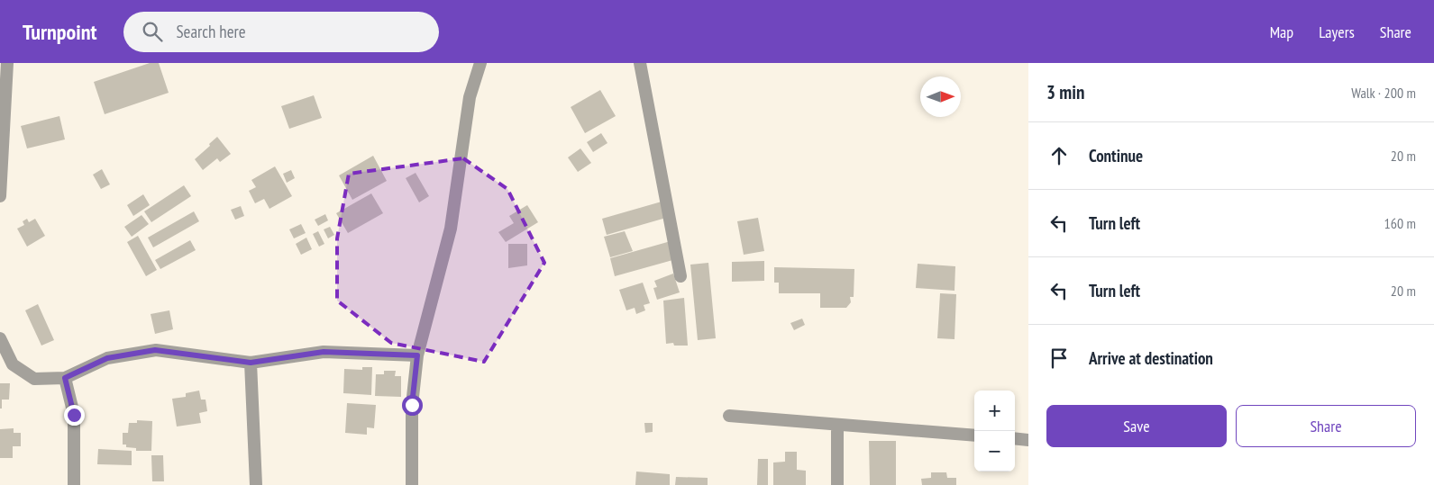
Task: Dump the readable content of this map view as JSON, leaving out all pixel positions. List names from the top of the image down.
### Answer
{
  "north": "right",
  "page": {
    "header": "Turnpoint",
    "search": "Search here",
    "nav": ["Map", "Layers", "Share"],
    "heading": ["3 min", "Walk · 200 m"],
    "list": [
      ["Continue", "20 m"],
      ["Turn left", "160 m"],
      ["Turn left", "20 m"],
      "Arrive at destination"
    ],
    "map_buttons": ["+", "−"],
    "buttons": ["Save", "Share"]
  }
}
